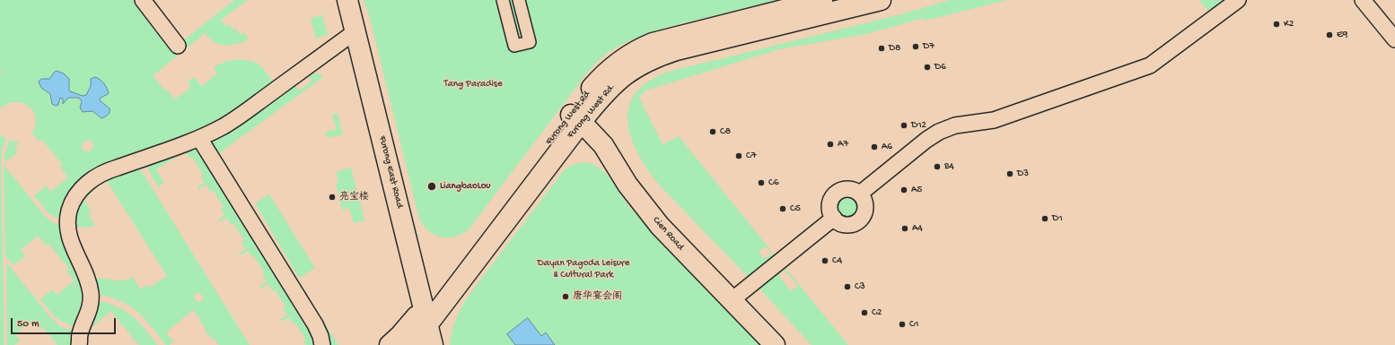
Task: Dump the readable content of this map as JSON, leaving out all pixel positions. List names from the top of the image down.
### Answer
{
  "streets": {
    "main road": [
      "Furong West Rd.",
      "Furong West Rd",
      "Furong East Road",
      "Cien Road"
    ]
  },
  "crossings": [
    ["Furong West Rd.", "Furong West Rd"],
    ["Furong West Rd.", "Cien Road"],
    ["Furong West Rd", "Furong East Road"],
    ["Furong West Rd", "Cien Road"]
  ],
  "parks": ["Tang Paradise", "Dayan Pagoda Leisure & Cultural Park"],
  "places": [
    "K2",
    "E9",
    "D7",
    "D8",
    "D6",
    "D12",
    "C8",
    "A7",
    "A6",
    "C7",
    "B4",
    "D3",
    "C6",
    "LiangbaoLou",
    "A5",
    "亮宝楼",
    "C5",
    "D1",
    "A4",
    "C4",
    "C3",
    "唐华宴会阁",
    "C2",
    "C1"
  ],
  "scale_bar": "50 m"
}
